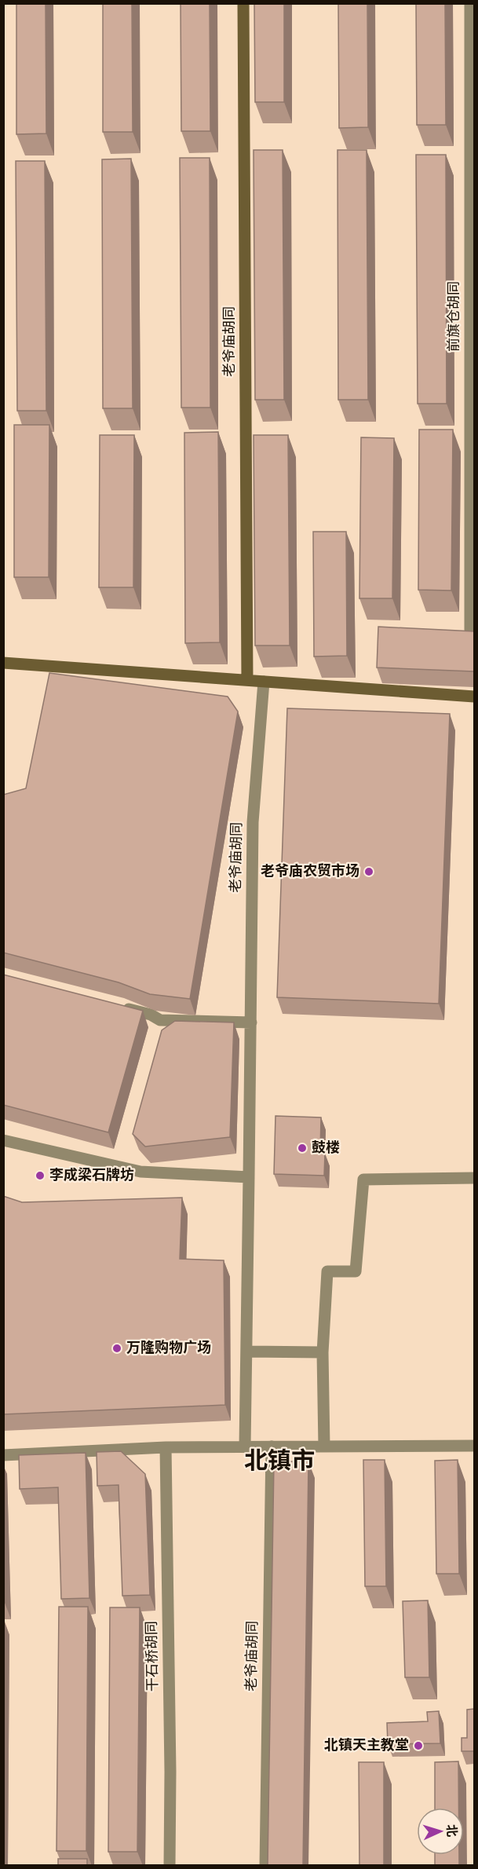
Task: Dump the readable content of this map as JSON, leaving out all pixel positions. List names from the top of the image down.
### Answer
{
  "streets": {
    "street": ["前旗仓胡同", "老爷庙胡同", "干石桥胡同"]
  },
  "districts": ["北镇市"],
  "places": [
    "老爷庙农贸市场",
    "鼓楼",
    "李成梁石牌坊",
    "万隆购物广场",
    "北镇天主教堂"
  ],
  "north": "right"
}
